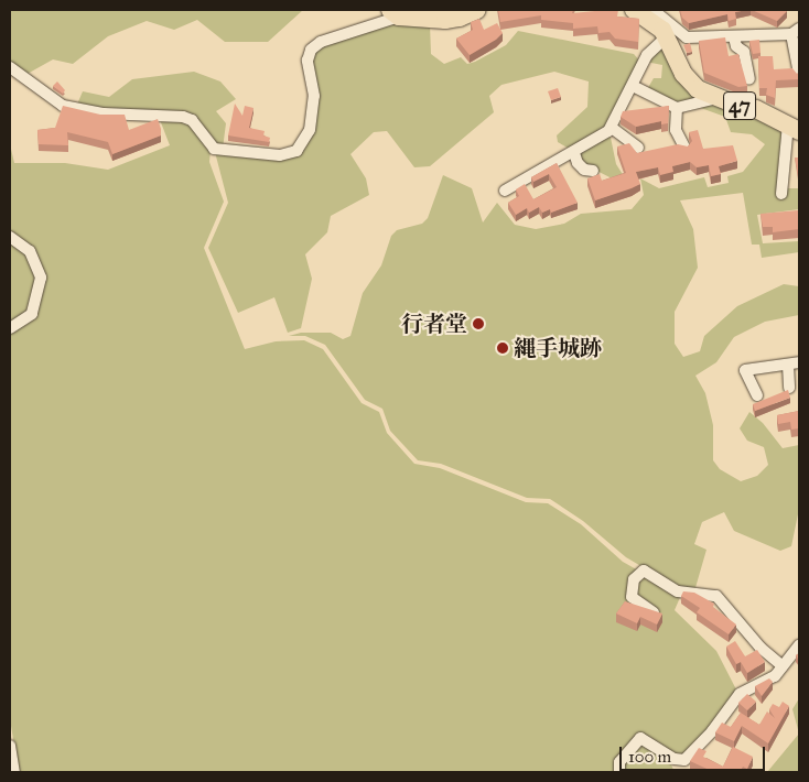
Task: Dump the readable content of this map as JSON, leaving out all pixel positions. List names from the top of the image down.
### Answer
{
  "streets": {
    "main road": ["47"]
  },
  "places": ["行者堂", "縄手城跡"],
  "scale_bar": "100 m"
}
